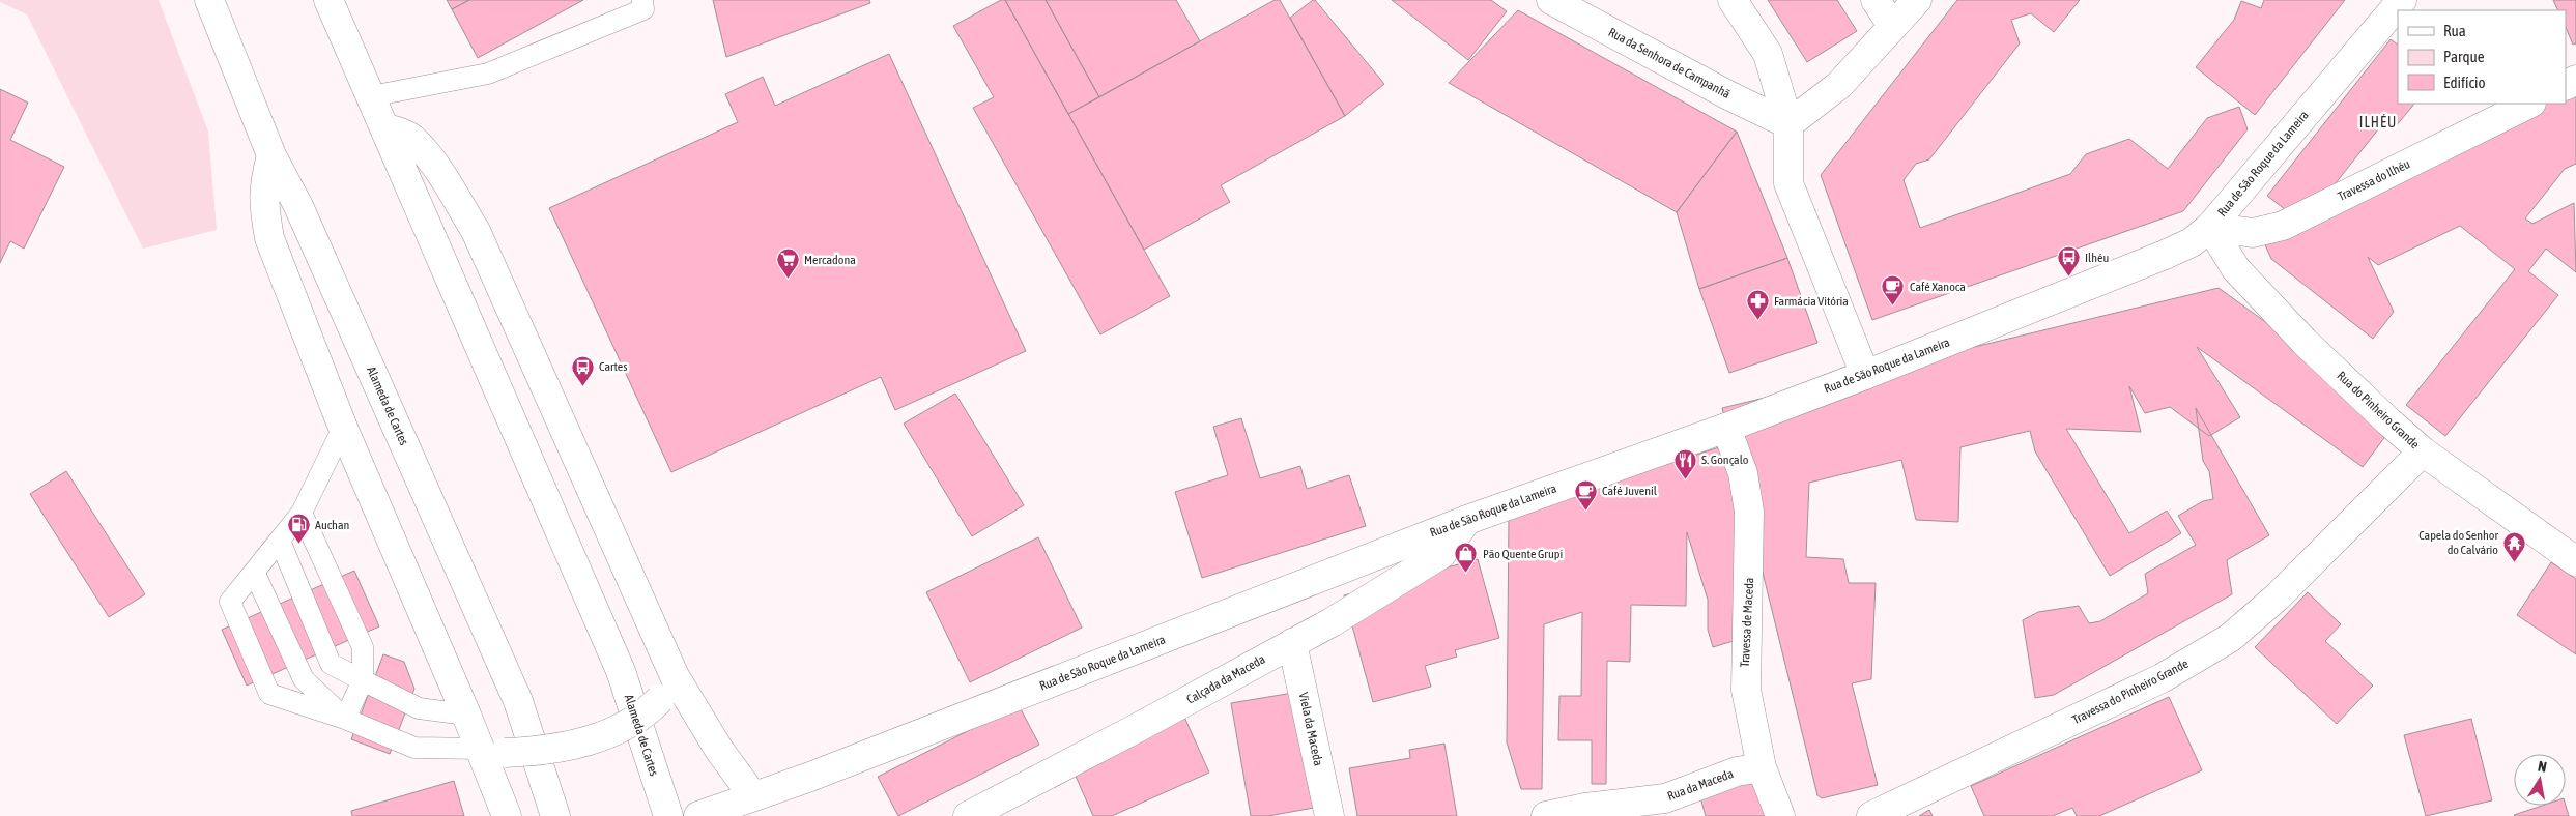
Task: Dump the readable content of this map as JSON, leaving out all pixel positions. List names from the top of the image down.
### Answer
{
  "streets": {
    "main road": [
      "Rua da Senhora de Campanhã",
      "Rua de São Roque da Lameira",
      "Travessa do Ilhéu",
      "Alameda de Cartes",
      "Rua do Pinheiro Grande",
      "Travessa de Maceda",
      "Calçada da Maceda",
      "Travessa do Pinheiro Grande",
      "Viela da Maceda",
      "Rua da Maceda"
    ]
  },
  "crossings": [
    ["Rua de São Roque da Lameira", "Travessa do Ilhéu"],
    ["Rua de São Roque da Lameira", "Rua do Pinheiro Grande"],
    ["Rua de São Roque da Lameira", "Travessa de Maceda"],
    ["Rua de São Roque da Lameira", "Calçada da Maceda"],
    ["Travessa do Ilhéu", "Rua do Pinheiro Grande"],
    ["Rua do Pinheiro Grande", "Travessa do Pinheiro Grande"],
    ["Travessa de Maceda", "Rua da Maceda"],
    ["Calçada da Maceda", "Viela da Maceda"]
  ],
  "districts": ["ILHÉU"],
  "places": {
    "bus stop": ["Ilhéu", "Cartes"],
    "supermarket": ["Mercadona"],
    "cafe": ["Café Xanoca", "Café Juvenil"],
    "pharmacy": ["Farmácia Vitória"],
    "restaurant": ["S. Gonçalo"],
    "fuel station": ["Auchan"],
    "temple": ["Capela do Senhor do Calvário"],
    "shop": ["Pão Quente Grupi"]
  },
  "legend": ["Rua", "Parque", "Edifício"],
  "north": "top"
}
